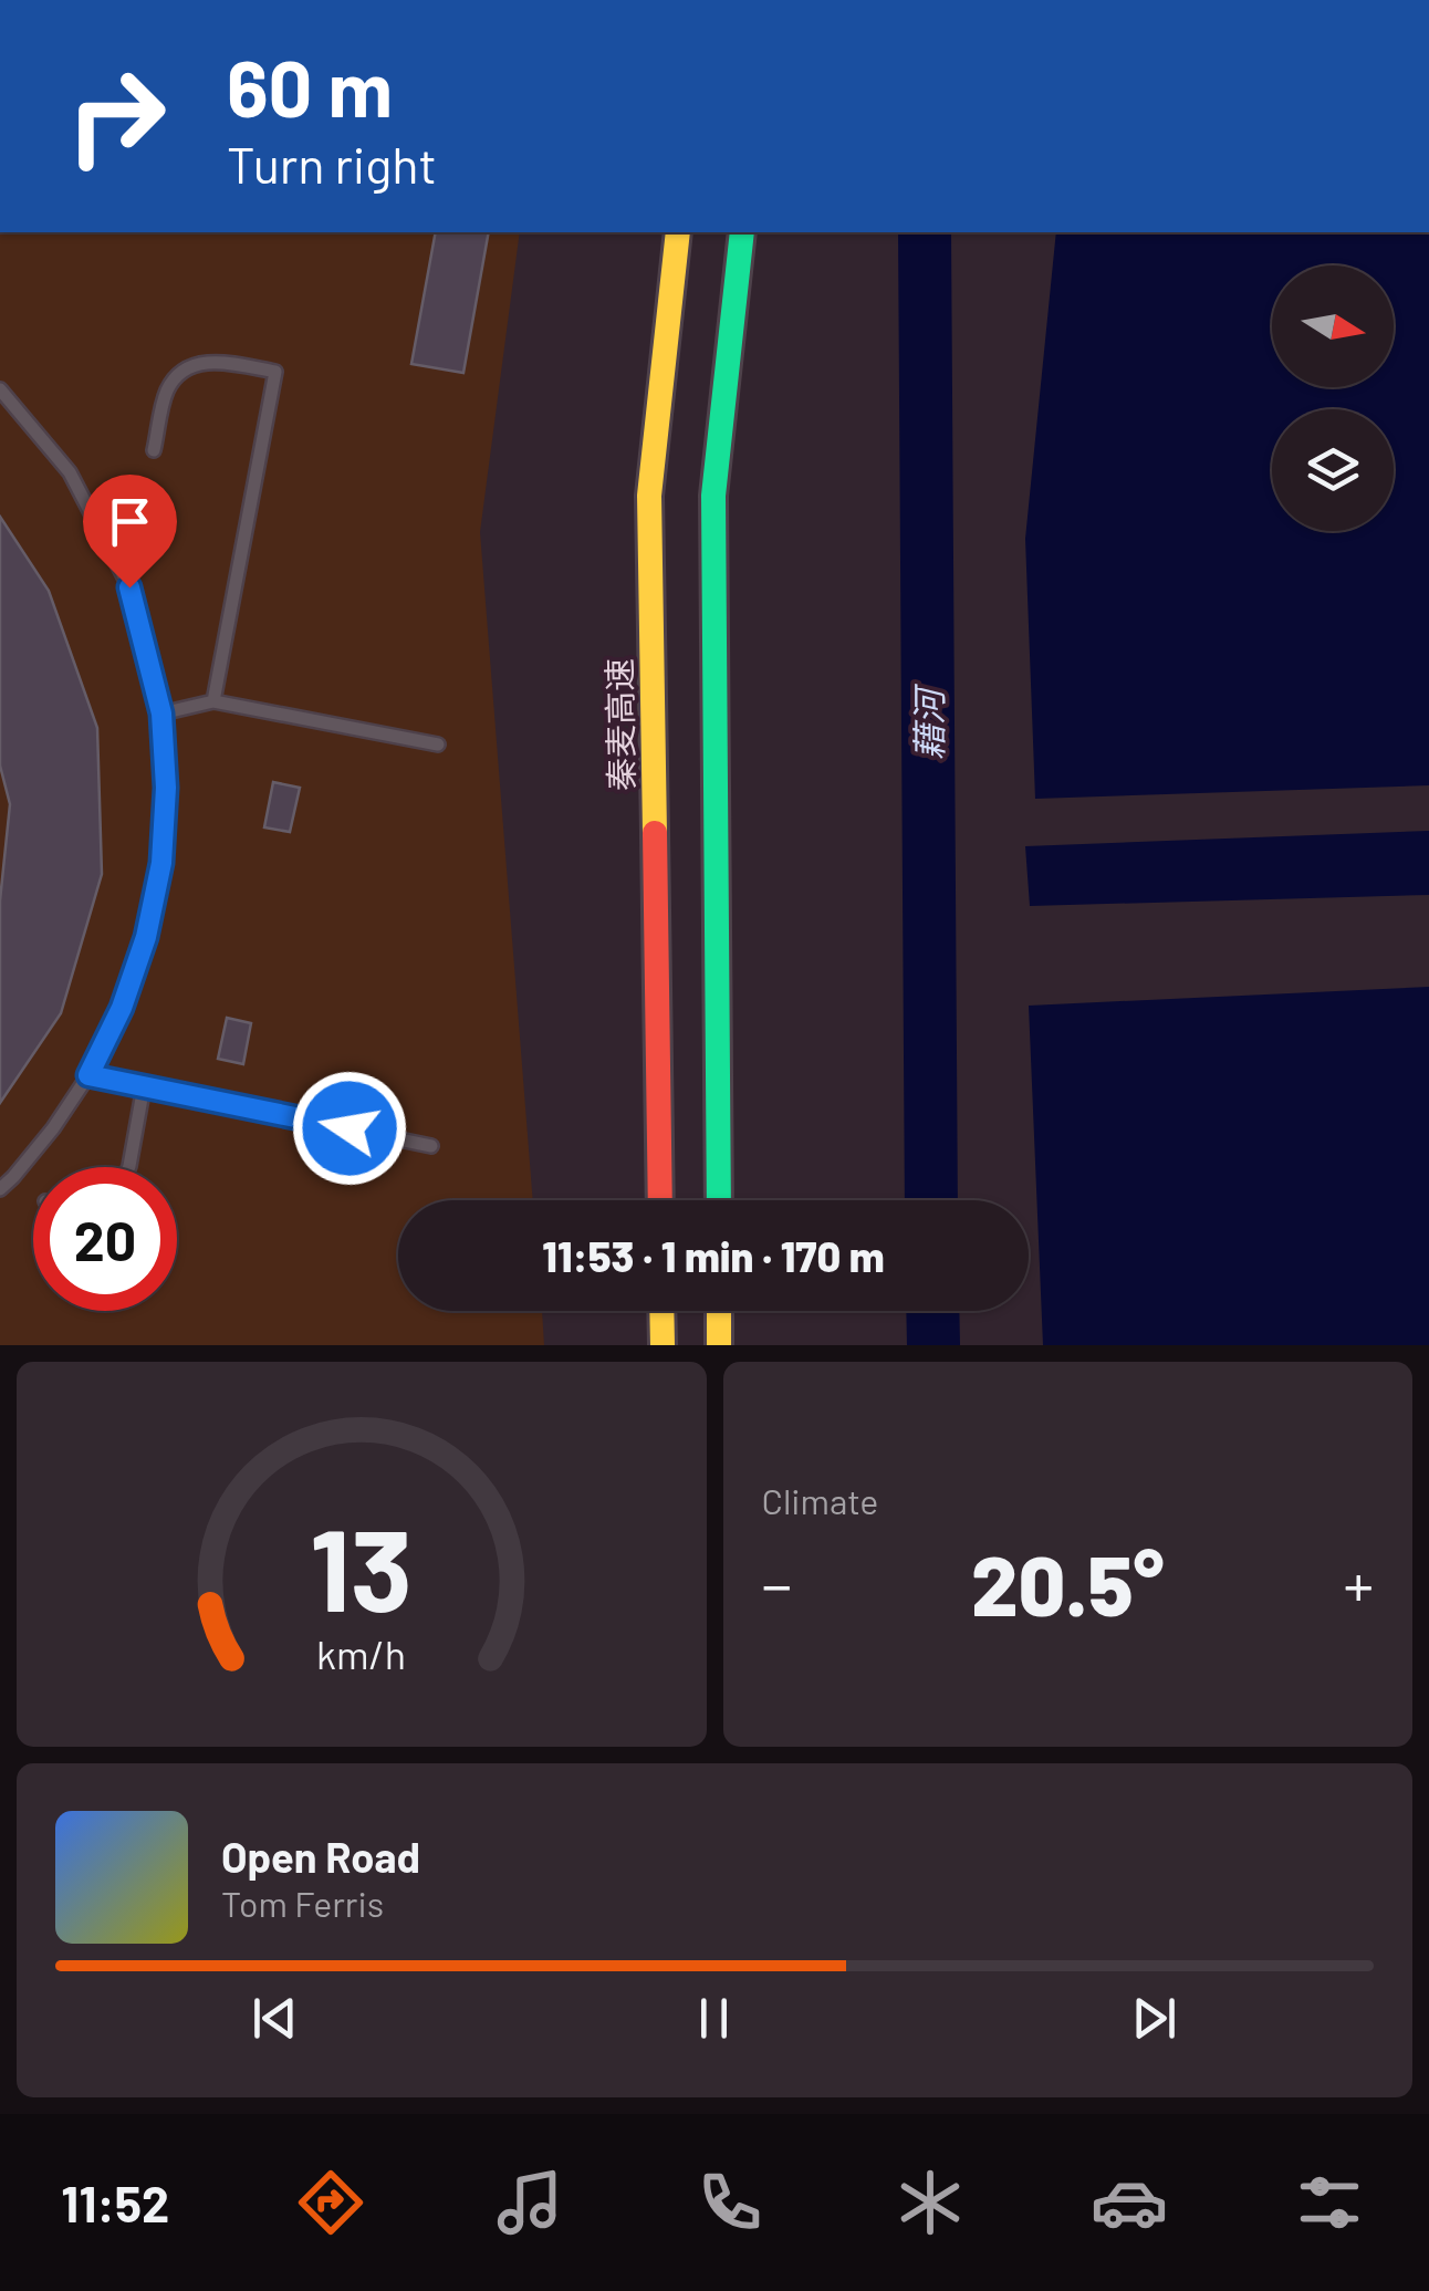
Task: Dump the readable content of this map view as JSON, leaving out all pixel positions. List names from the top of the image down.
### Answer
{
  "streets": {
    "highway": ["秦麦高速"]
  },
  "water": ["藉河"],
  "north": "right",
  "page": {
    "turn": ["60 m", "Turn right"],
    "limit": "20",
    "trip": "11:53 · 1 min · 170 m",
    "tile": "Climate",
    "heat": ["−", "20.5°", "+"],
    "song": ["Open Road", "Tom Ferris"],
    "tabs": "11:52",
    "gauge": ["13", "km/h"]
  }
}
